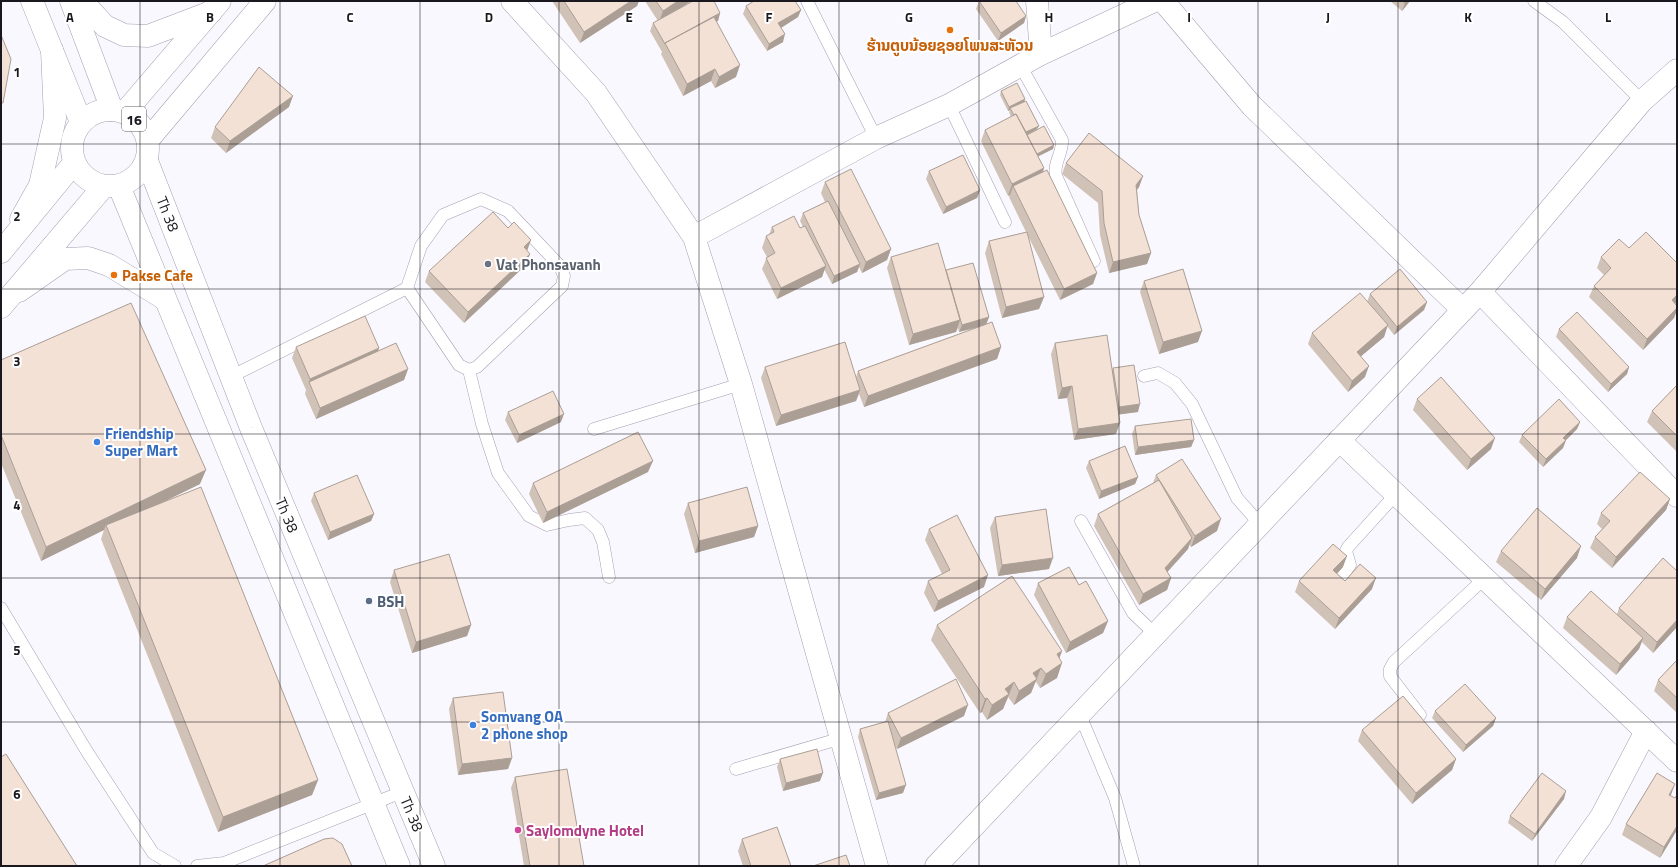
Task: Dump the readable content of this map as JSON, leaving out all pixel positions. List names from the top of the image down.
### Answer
{
  "streets": {
    "main road": ["16", "Th 38"]
  },
  "crossings": [
    ["16", "Th 38"]
  ],
  "places": [
    "ຮ້ານຕູບນ້ອຍຊອຍໂພນສະຫັວນ",
    "Vat Phonsavanh",
    "Pakse Cafe",
    "Friendship Super Mart",
    "BSH",
    "Somvang OA 2 phone shop",
    "Saylomdyne Hotel"
  ],
  "grid": {
    "columns": [
      "A",
      "B",
      "C",
      "D",
      "E",
      "F",
      "G",
      "H",
      "I",
      "J",
      "K",
      "L"
    ],
    "rows": [
      "1",
      "2",
      "3",
      "4",
      "5",
      "6"
    ]
  }
}
